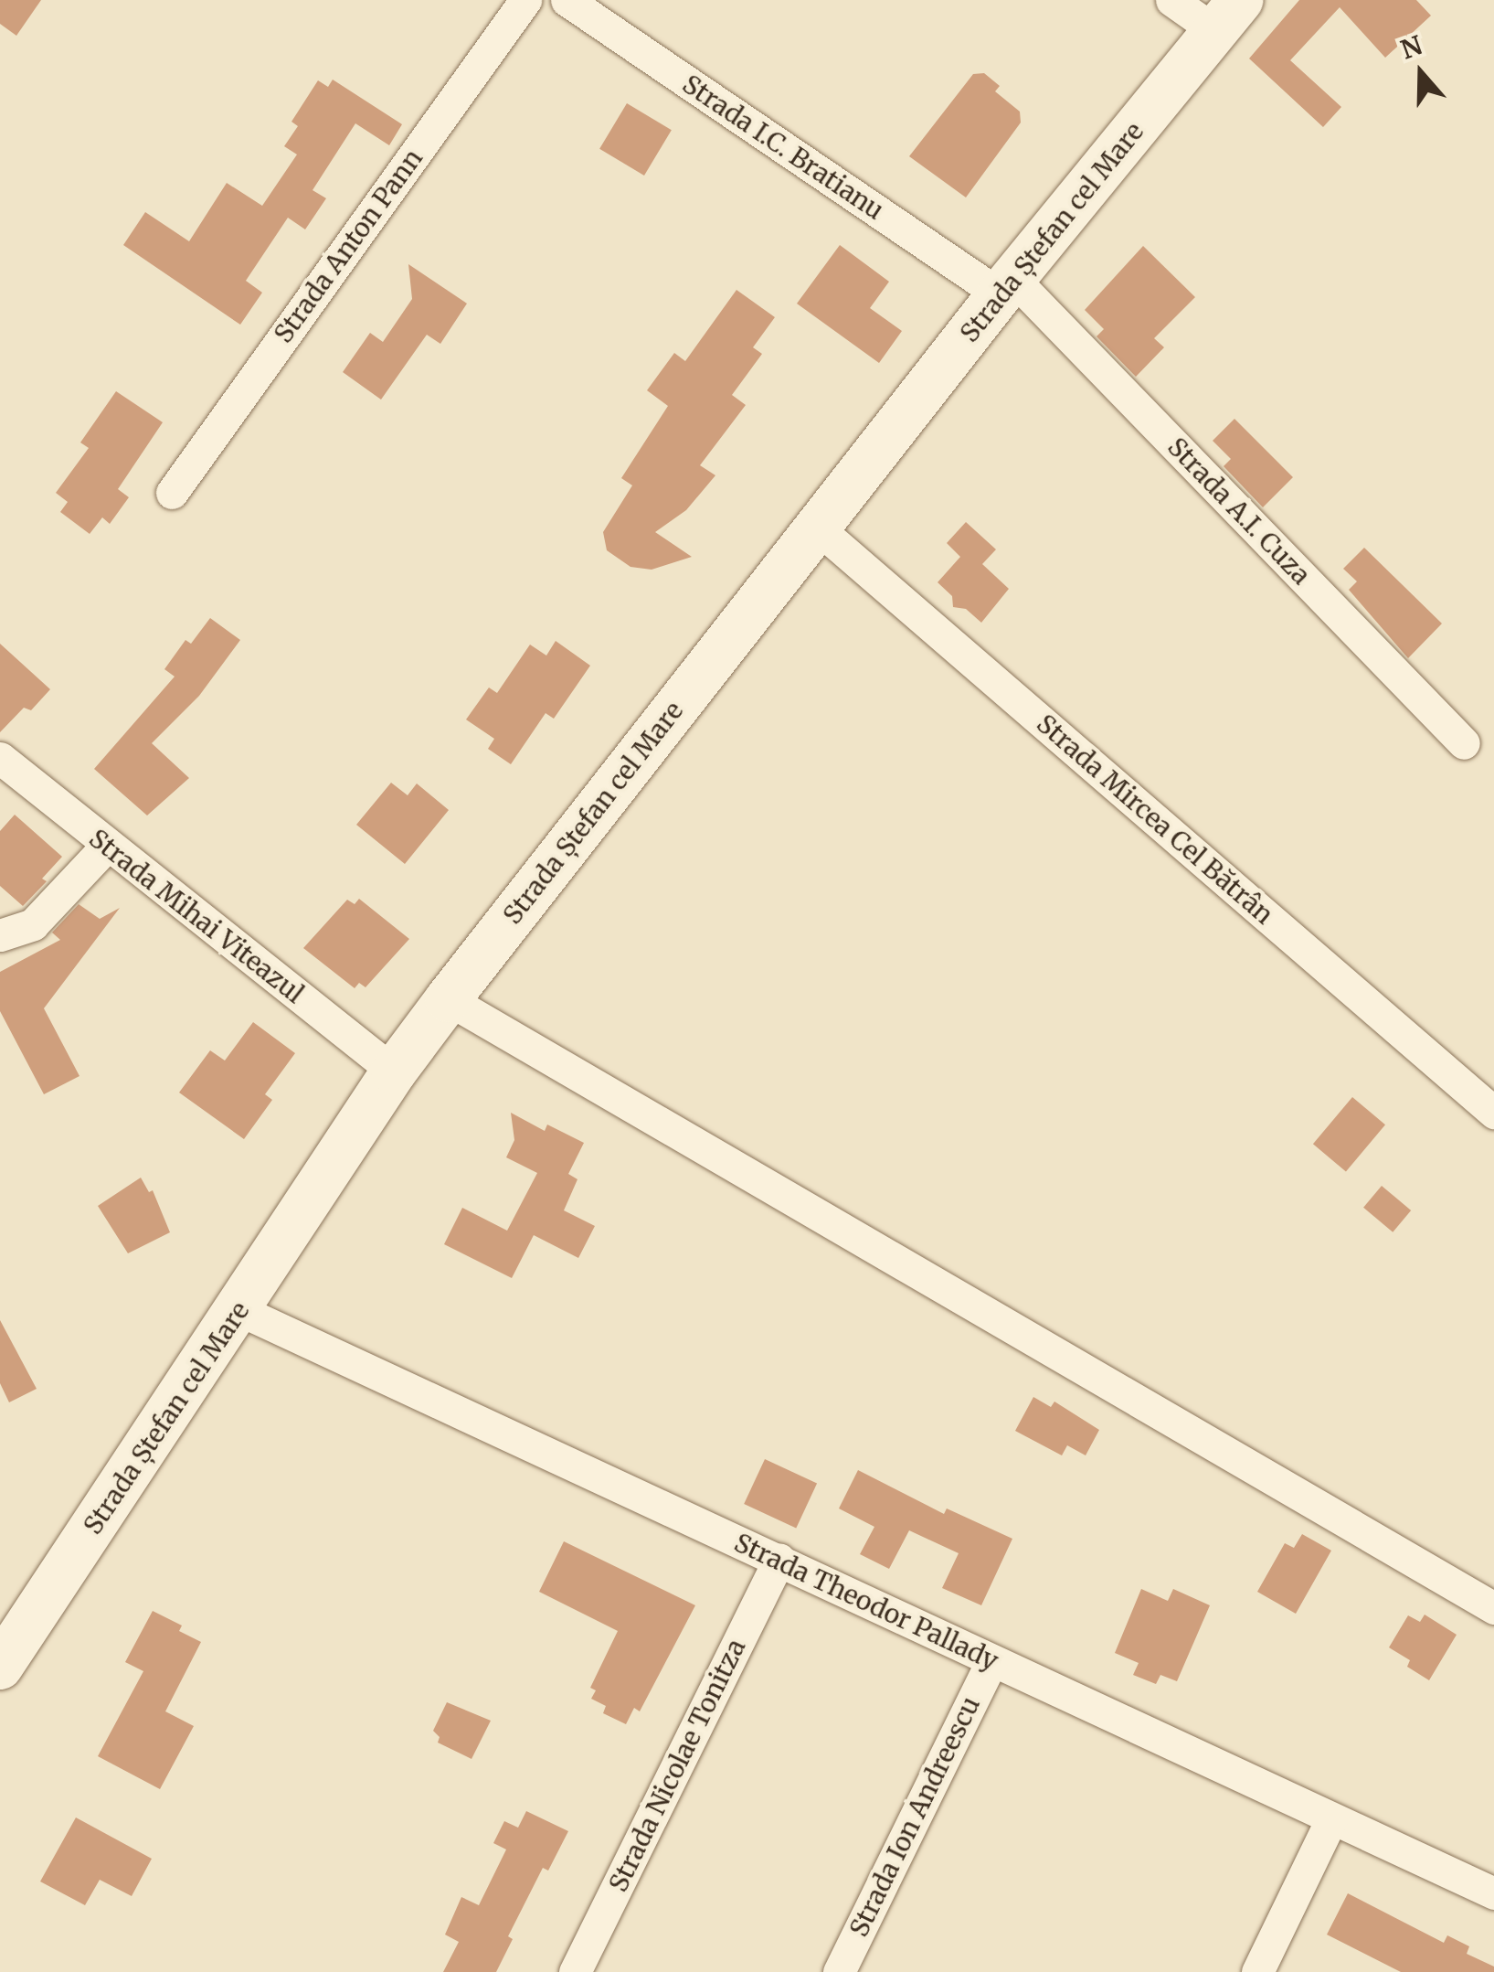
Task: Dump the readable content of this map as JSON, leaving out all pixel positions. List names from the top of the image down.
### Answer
{
  "streets": {
    "street": [
      "Strada I.C. Bratianu",
      "Strada Ștefan cel Mare",
      "Strada Anton Pann",
      "Strada A.I. Cuza",
      "Strada Mircea Cel Bătrân",
      "Strada Mihai Viteazul",
      "Strada Theodor Pallady",
      "Strada Nicolae Tonitza",
      "Strada Ion Andreescu"
    ]
  },
  "crossings": [
    ["Strada I.C. Bratianu", "Strada Ștefan cel Mare"],
    ["Strada I.C. Bratianu", "Strada A.I. Cuza"],
    ["Strada Ștefan cel Mare", "Strada A.I. Cuza"],
    ["Strada Ștefan cel Mare", "Strada Mircea Cel Bătrân"],
    ["Strada Ștefan cel Mare", "Strada Mihai Viteazul"],
    ["Strada Ștefan cel Mare", "Strada Theodor Pallady"],
    ["Strada Theodor Pallady", "Strada Nicolae Tonitza"],
    ["Strada Theodor Pallady", "Strada Ion Andreescu"]
  ],
  "north": "top"
}
